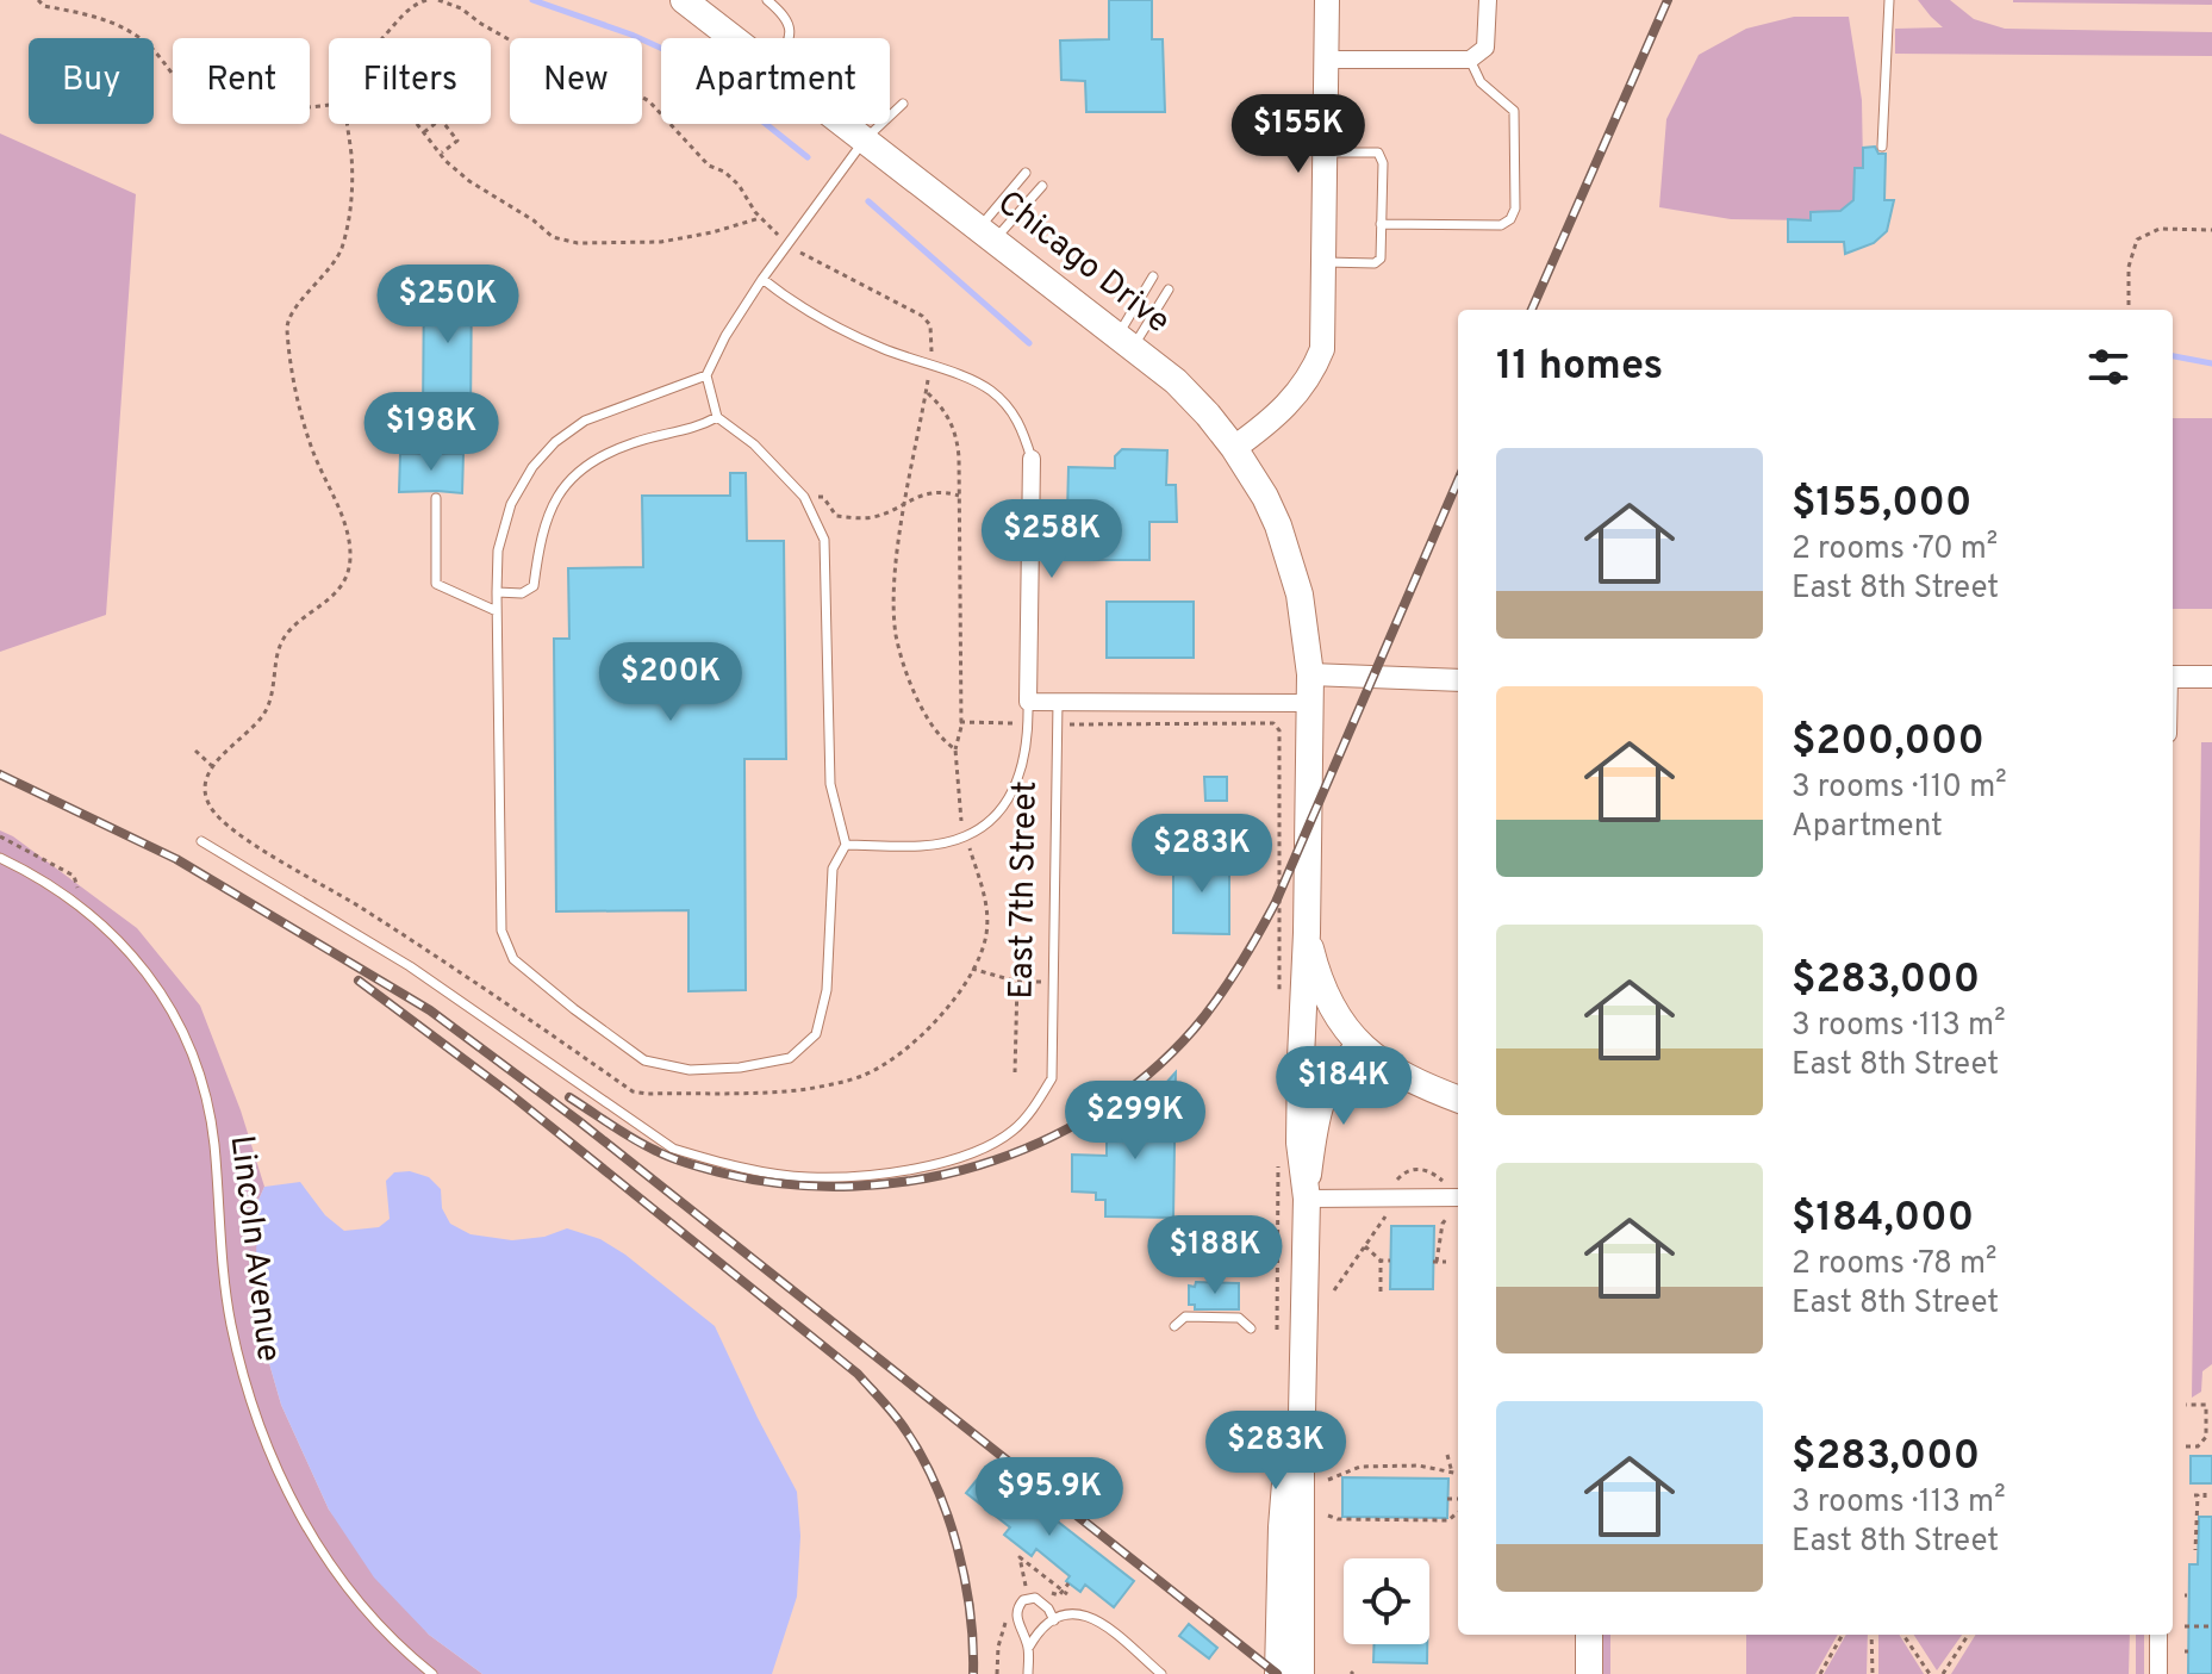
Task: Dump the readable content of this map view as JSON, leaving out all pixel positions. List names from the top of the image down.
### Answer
{
  "streets": {
    "main road": ["Chicago Drive"],
    "lane": ["East 7th Street", "Lincoln Avenue"]
  },
  "page": {
    "chip": [
      "Buy",
      "Rent",
      "Filters",
      "New",
      "Apartment"
    ],
    "price": [
      "$155K",
      "$250K",
      "$198K",
      "$258K",
      "$200K",
      "$283K",
      "$184K",
      "$299K",
      "$188K",
      "$283K",
      "$95.9K"
    ],
    "heading": "11 homes",
    "list": [
      {
        "name": "$155,000",
        "note": "2 rooms · 70 m² · East 8th Street"
      },
      {
        "name": "$200,000",
        "note": "3 rooms · 110 m² · Apartment"
      },
      {
        "name": "$283,000",
        "note": "3 rooms · 113 m² · East 8th Street"
      },
      {
        "name": "$184,000",
        "note": "2 rooms · 78 m² · East 8th Street"
      },
      {
        "name": "$283,000",
        "note": "3 rooms · 113 m² · East 8th Street"
      }
    ]
  }
}
